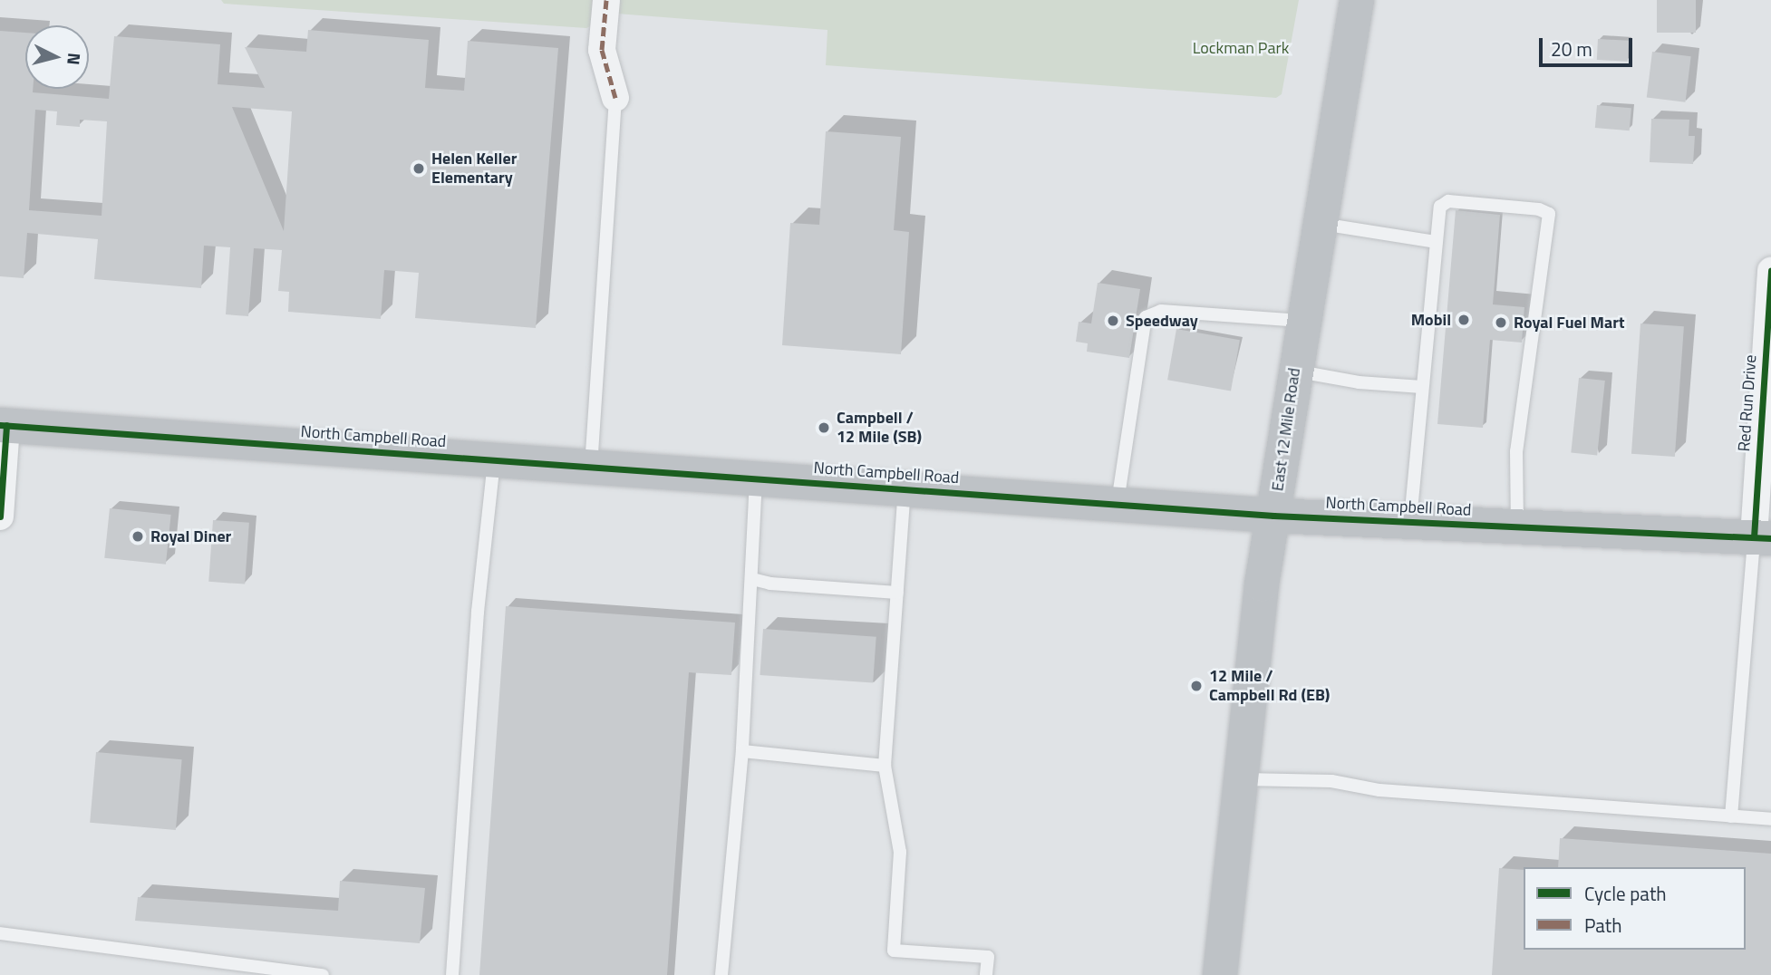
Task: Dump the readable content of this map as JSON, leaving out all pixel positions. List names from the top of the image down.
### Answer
{
  "streets": {
    "street": ["Red Run Drive", "East 12 Mile Road", "North Campbell Road"]
  },
  "crossings": [
    ["Red Run Drive", "North Campbell Road"],
    ["East 12 Mile Road", "North Campbell Road"]
  ],
  "parks": ["Lockman Park"],
  "places": [
    "Helen Keller Elementary",
    "Mobil",
    "Speedway",
    "Royal Fuel Mart",
    "Campbell / 12 Mile (SB)",
    "Royal Diner",
    "12 Mile / Campbell Rd (EB)"
  ],
  "legend": ["Cycle path", "Path"],
  "scale_bar": "20 m",
  "north": "right"
}
